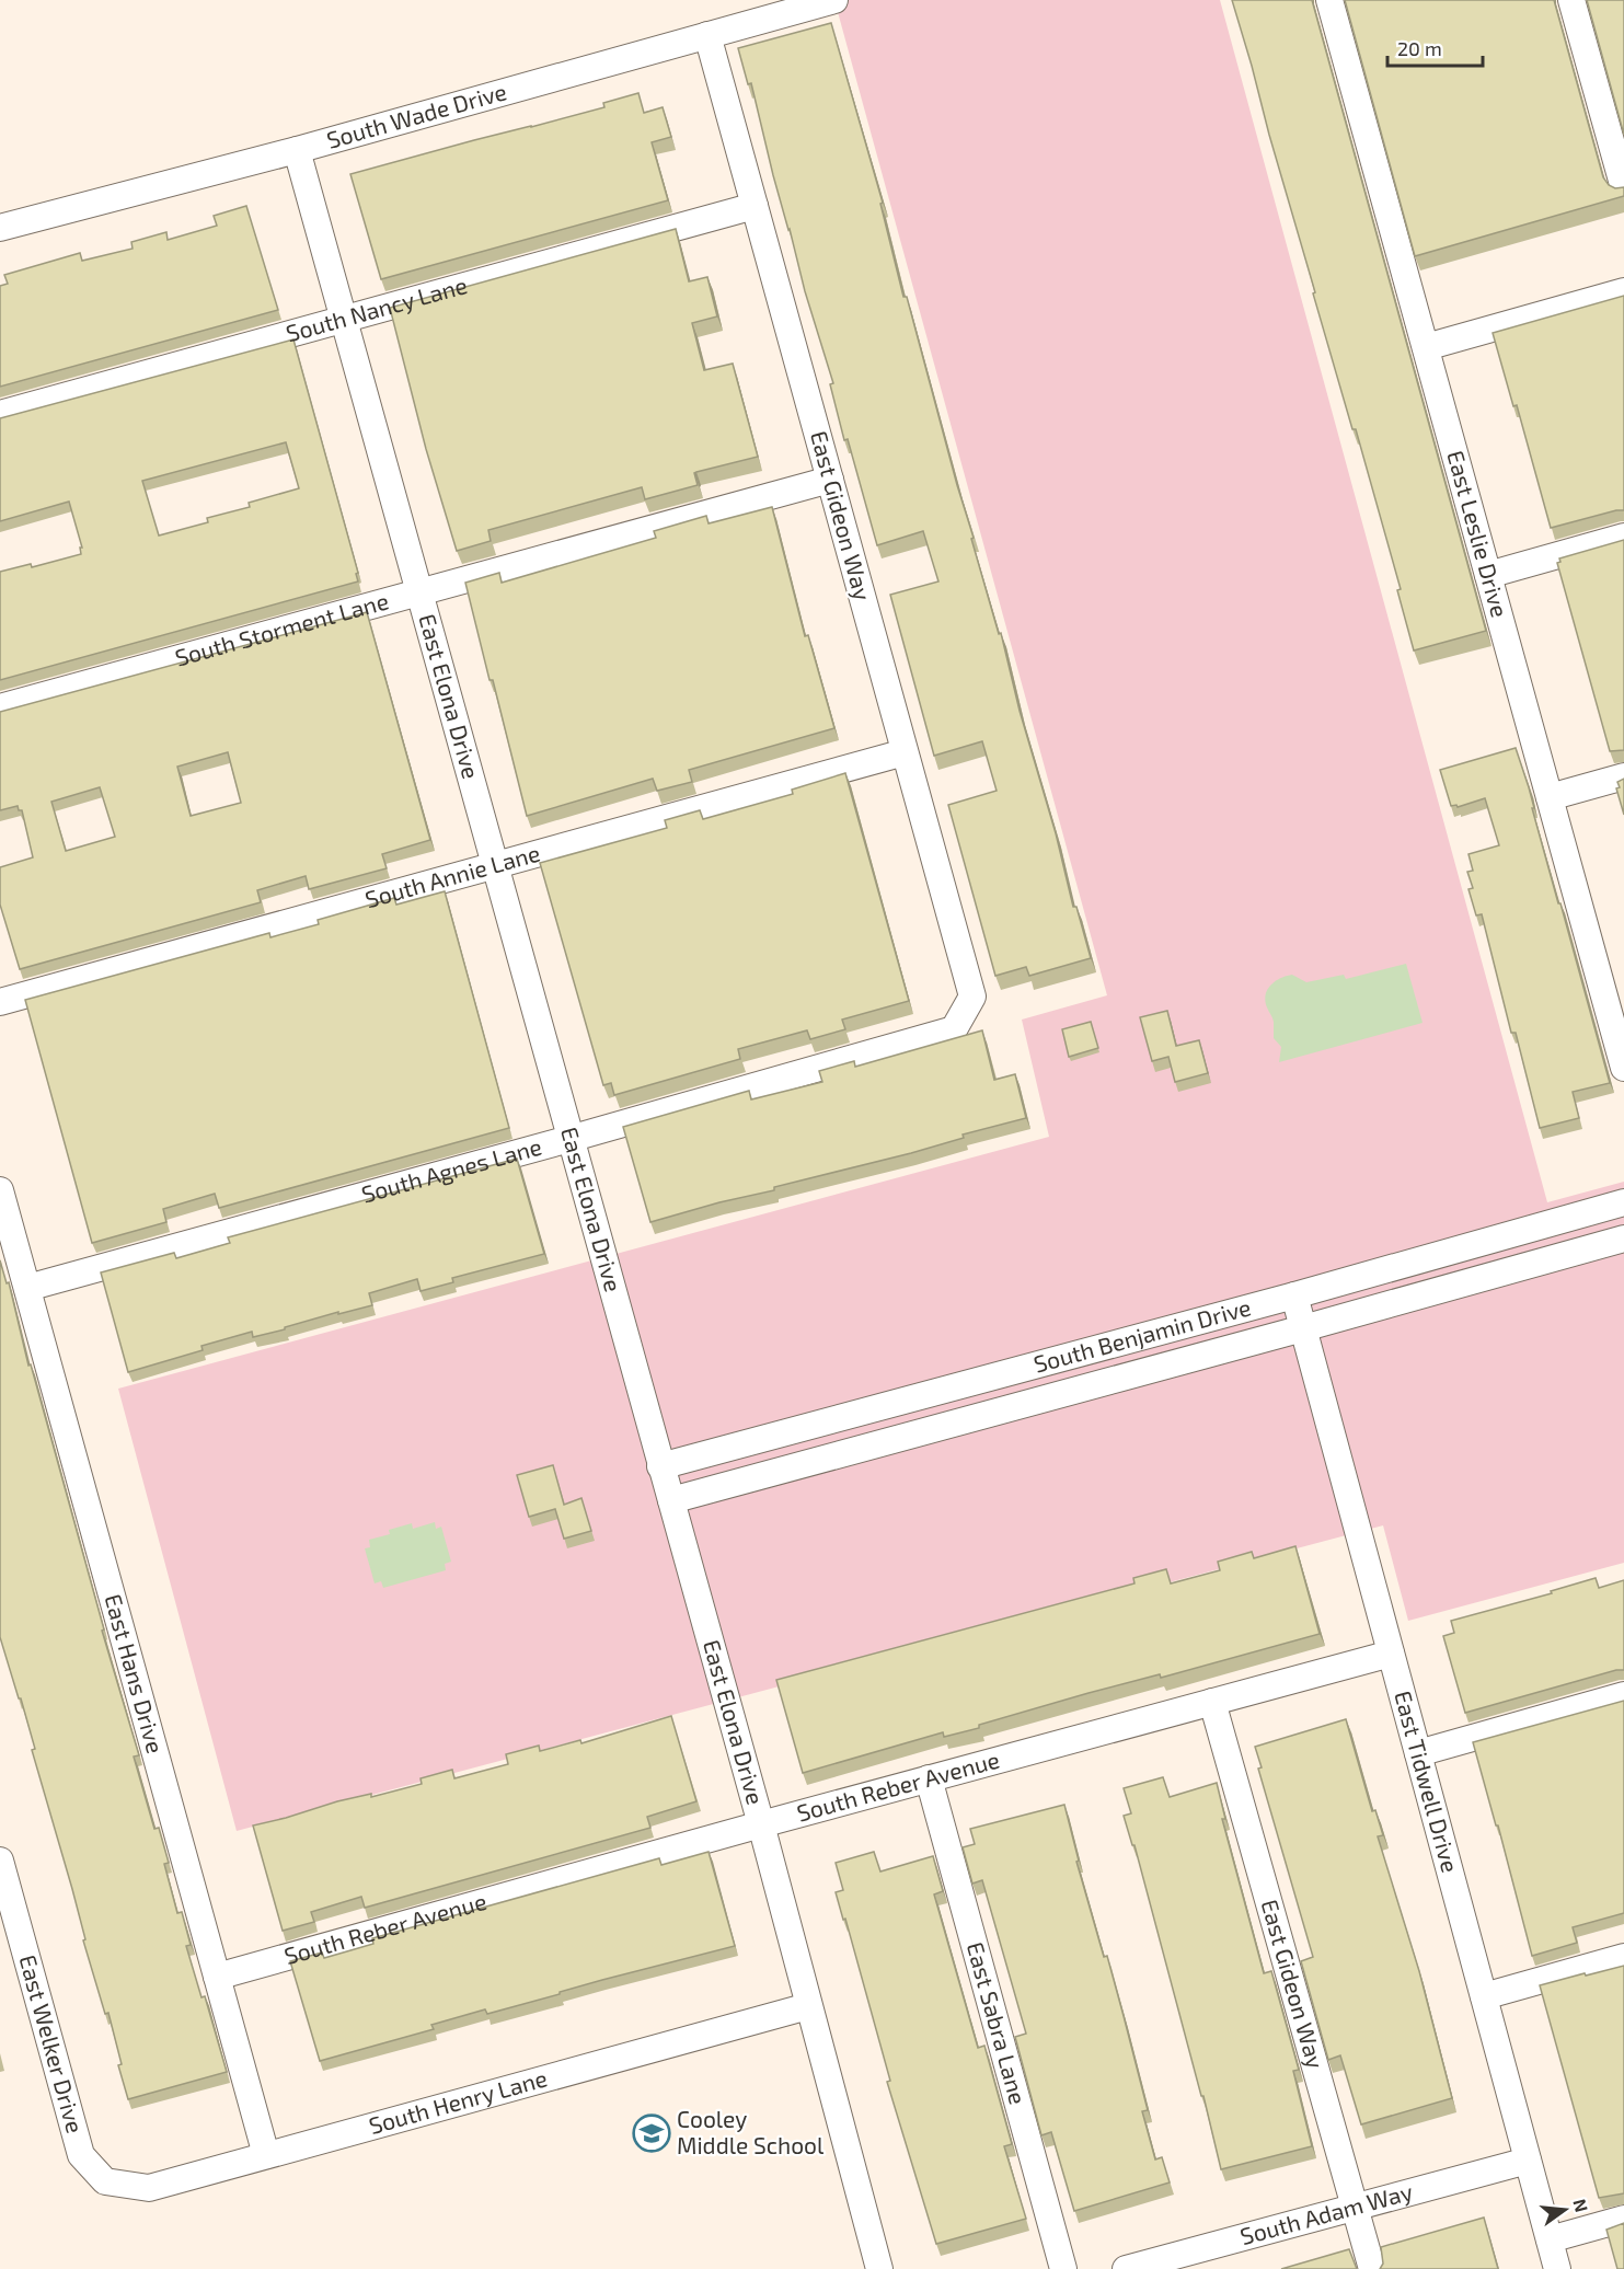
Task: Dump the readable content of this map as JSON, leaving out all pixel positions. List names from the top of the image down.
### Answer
{
  "streets": {
    "street": [
      "South Wade Drive",
      "South Nancy Lane",
      "East Gideon Way",
      "East Leslie Drive",
      "South Storment Lane",
      "East Elona Drive",
      "South Annie Lane",
      "South Agnes Lane",
      "South Benjamin Drive",
      "East Hans Drive",
      "East Tidwell Drive",
      "South Reber Avenue",
      "East Sabra Lane",
      "East Welker Drive",
      "South Henry Lane",
      "South Adam Way"
    ]
  },
  "crossings": [
    ["South Wade Drive", "East Gideon Way"],
    ["South Wade Drive", "East Elona Drive"],
    ["South Nancy Lane", "East Gideon Way"],
    ["South Nancy Lane", "East Elona Drive"],
    ["East Gideon Way", "South Storment Lane"],
    ["East Gideon Way", "South Annie Lane"],
    ["East Gideon Way", "South Agnes Lane"],
    ["East Gideon Way", "South Reber Avenue"],
    ["East Gideon Way", "South Adam Way"],
    ["South Storment Lane", "East Elona Drive"],
    ["East Elona Drive", "South Annie Lane"],
    ["East Elona Drive", "South Agnes Lane"],
    ["East Elona Drive", "South Benjamin Drive"],
    ["East Elona Drive", "South Reber Avenue"],
    ["East Elona Drive", "South Henry Lane"],
    ["South Agnes Lane", "East Hans Drive"],
    ["South Benjamin Drive", "East Tidwell Drive"],
    ["East Hans Drive", "South Reber Avenue"],
    ["East Hans Drive", "South Henry Lane"],
    ["East Tidwell Drive", "South Reber Avenue"],
    ["East Tidwell Drive", "South Adam Way"],
    ["South Reber Avenue", "East Sabra Lane"],
    ["East Welker Drive", "South Henry Lane"]
  ],
  "places": {
    "school or university": ["Cooley Middle School"]
  },
  "scale_bar": "20 m",
  "north": "right"
}
